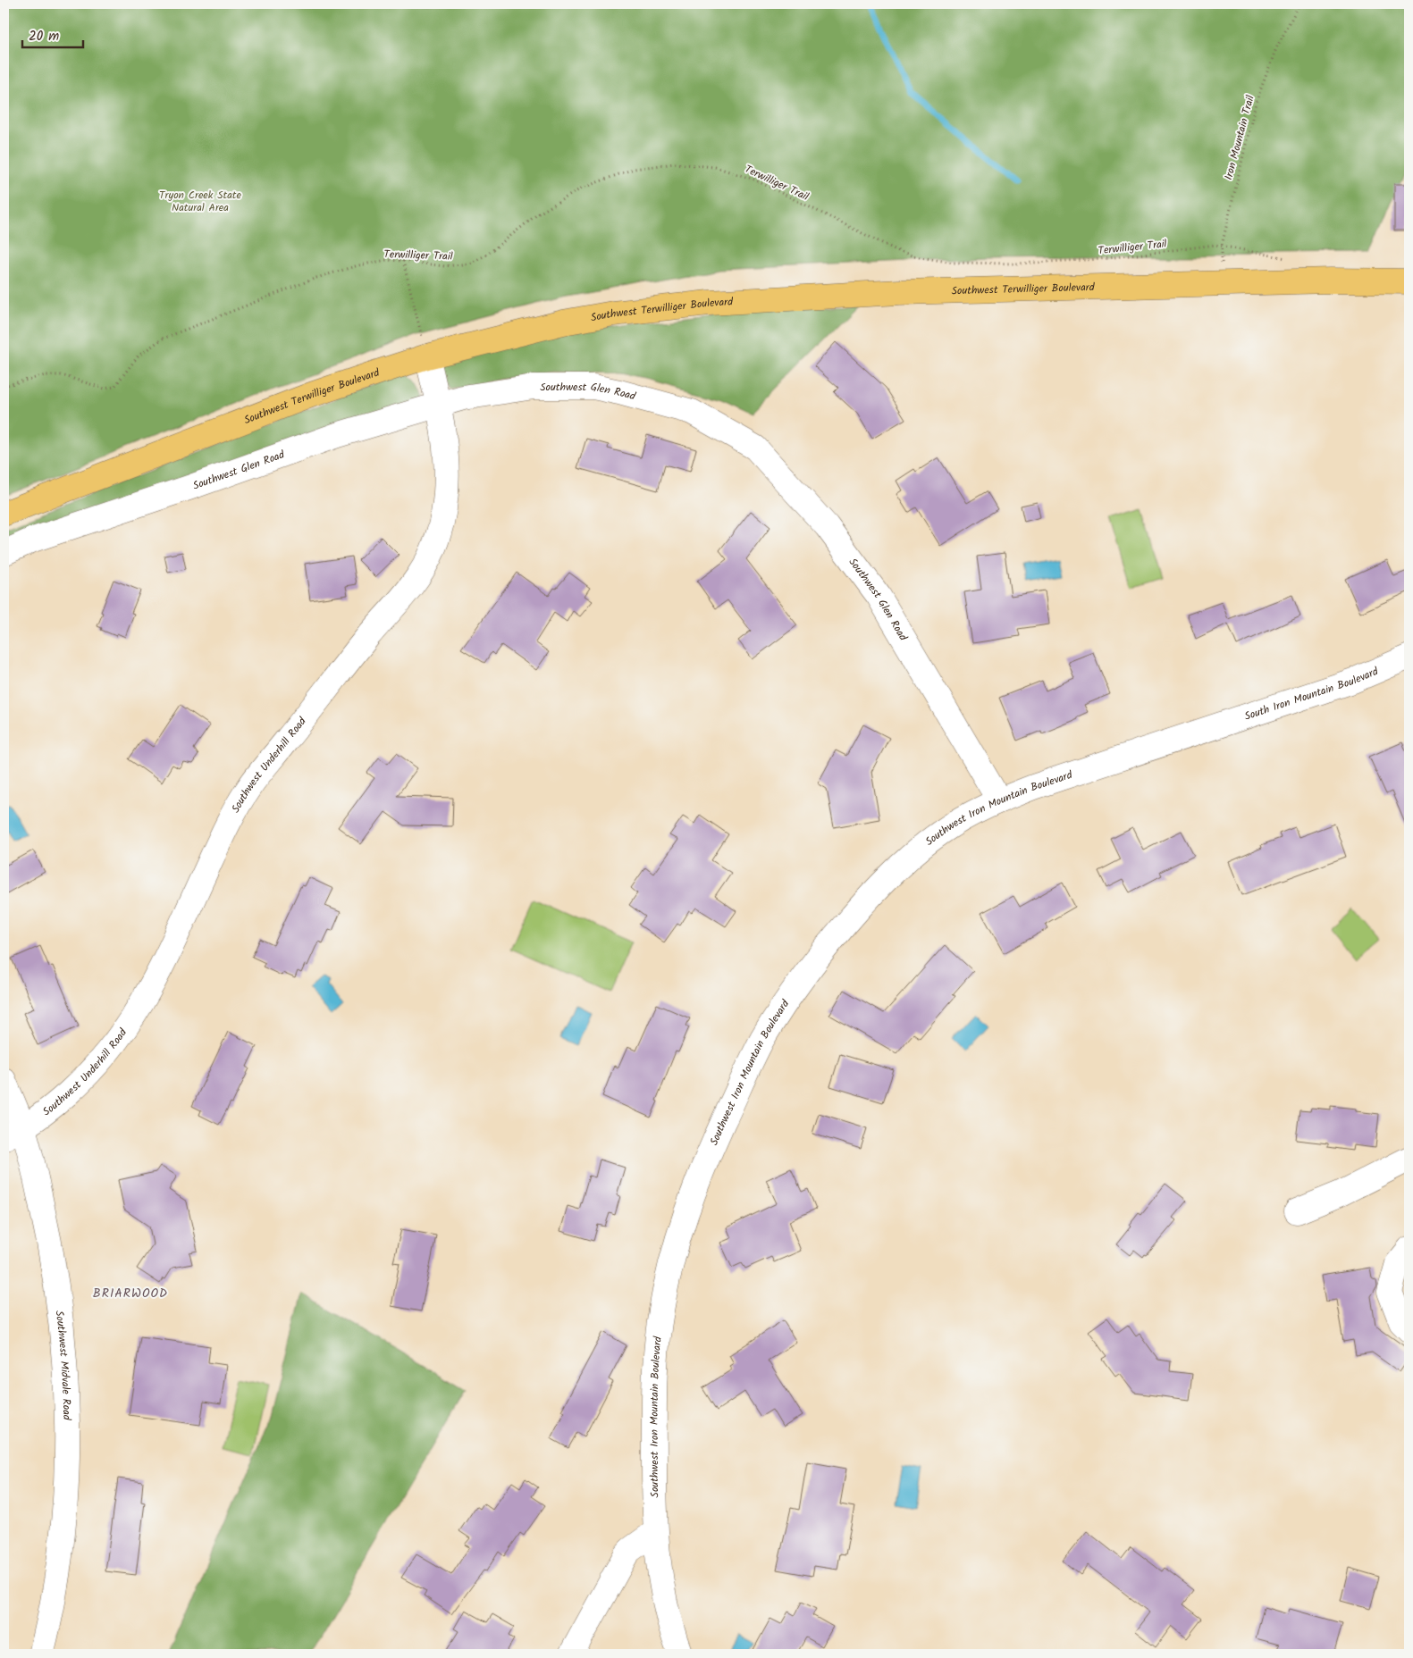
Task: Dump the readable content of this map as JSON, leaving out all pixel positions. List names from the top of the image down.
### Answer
{
  "streets": {
    "main road": ["Southwest Terwilliger Boulevard"],
    "street": [
      "Southwest Glen Road",
      "South Iron Mountain Boulevard",
      "Southwest Underhill Road",
      "Southwest Iron Mountain Boulevard",
      "Southwest Midvale Road"
    ],
    "path": ["Iron Mountain Trail", "Terwilliger Trail"]
  },
  "crossings": [
    ["Iron Mountain Trail", "Terwilliger Trail"],
    ["Iron Mountain Trail", "Southwest Terwilliger Boulevard"],
    ["Southwest Terwilliger Boulevard", "Southwest Underhill Road"],
    ["Southwest Glen Road", "Southwest Underhill Road"],
    ["Southwest Glen Road", "Southwest Iron Mountain Boulevard"],
    ["South Iron Mountain Boulevard", "Southwest Iron Mountain Boulevard"],
    ["Southwest Underhill Road", "Southwest Midvale Road"]
  ],
  "districts": ["BRIARWOOD"],
  "parks": ["Tryon Creek State Natural Area"],
  "scale_bar": "20 m"
}
